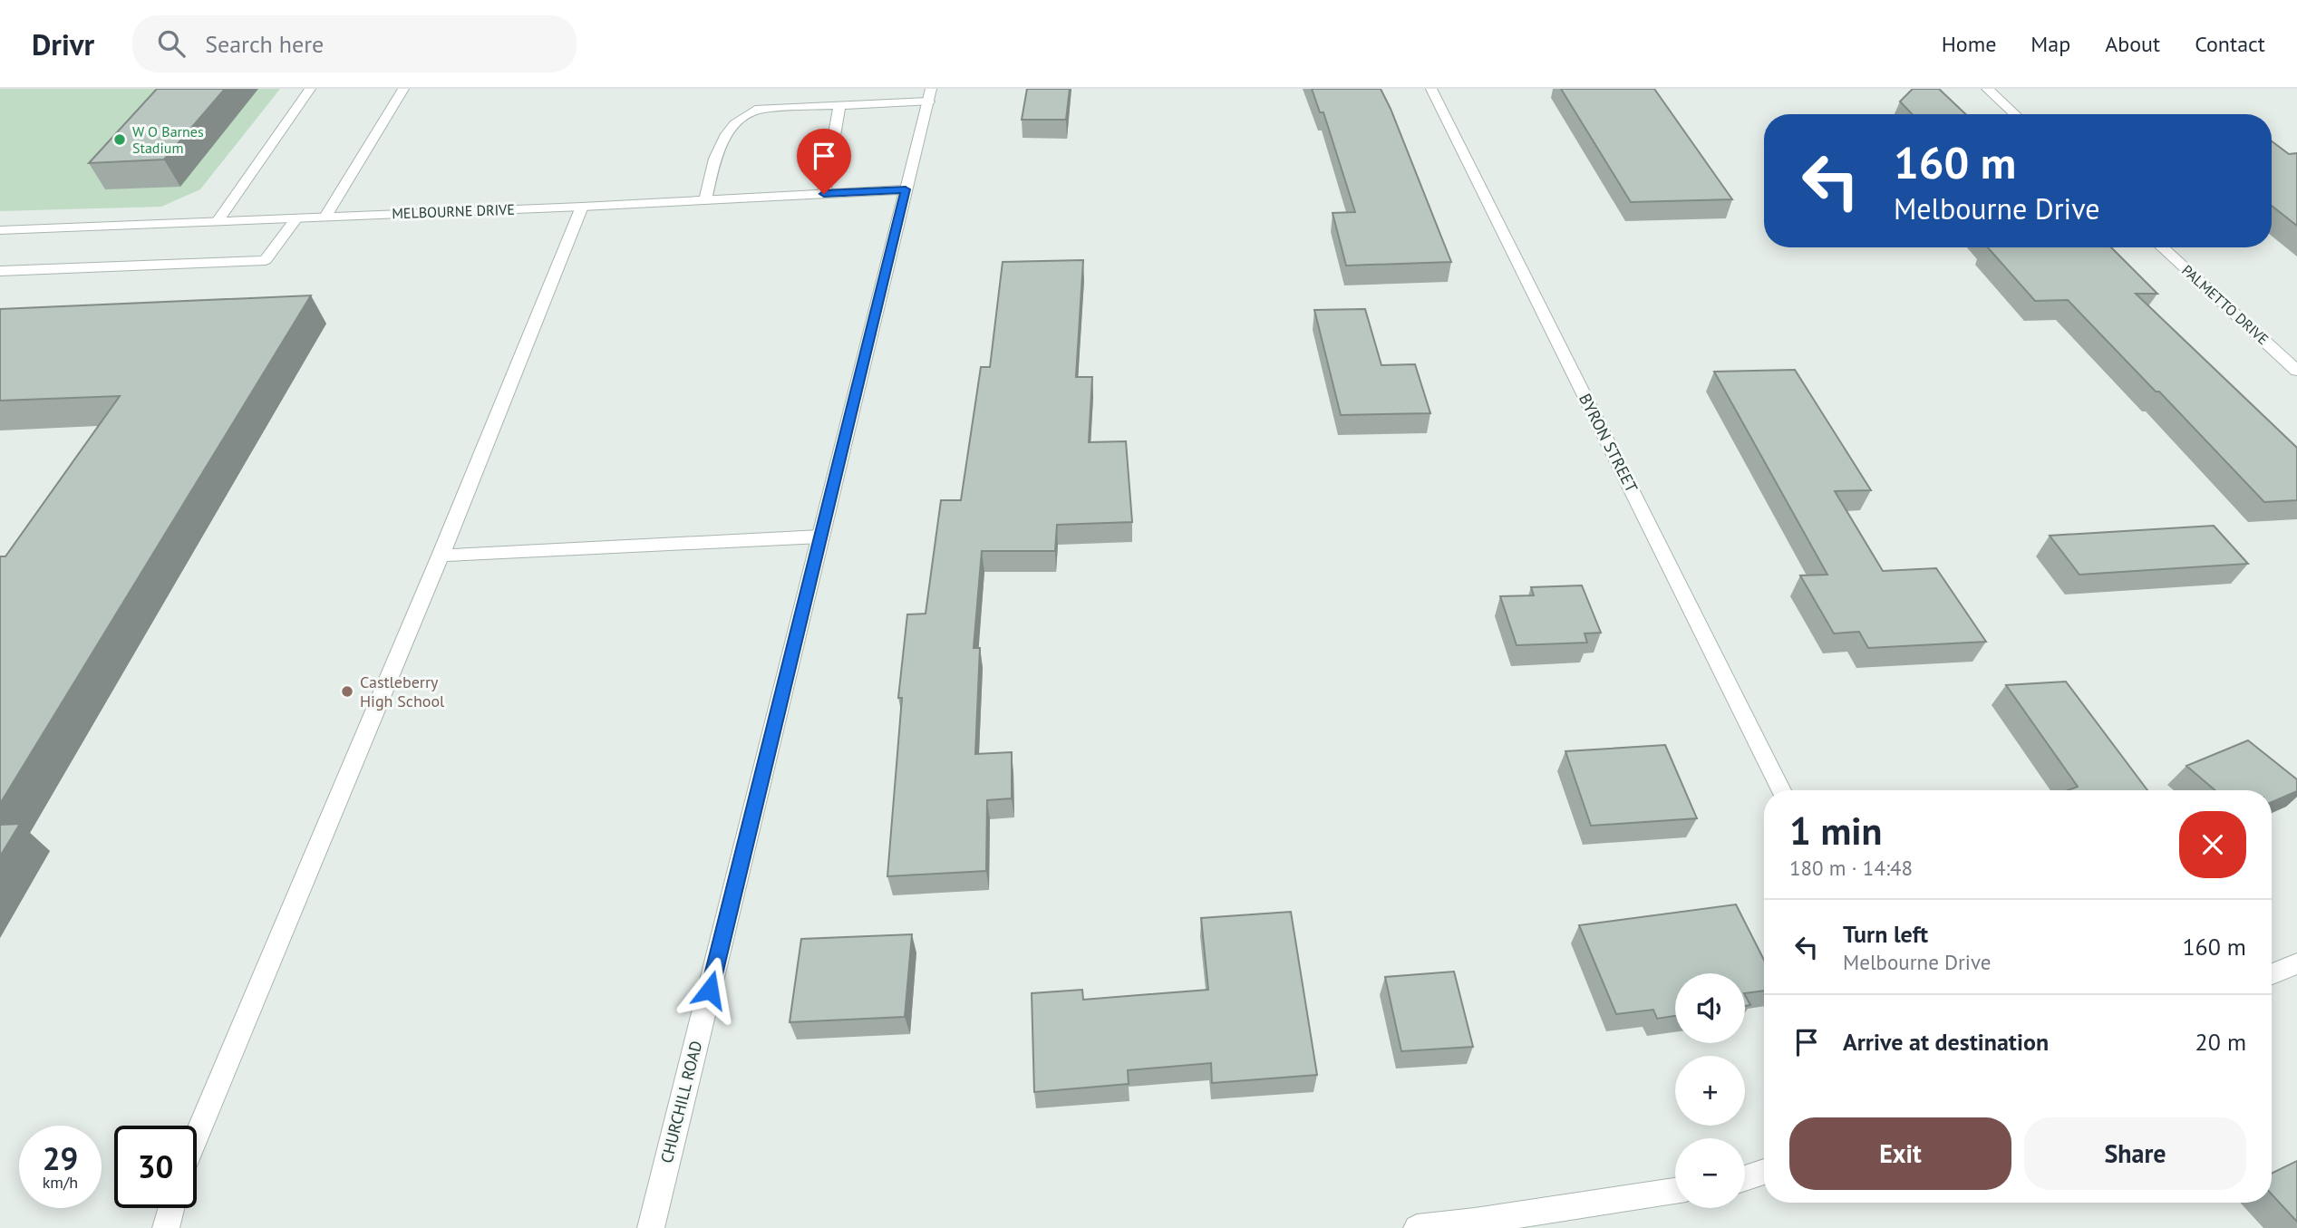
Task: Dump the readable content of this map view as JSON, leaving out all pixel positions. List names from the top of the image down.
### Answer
{
  "streets": {
    "street": [
      "MELBOURNE DRIVE",
      "PALMETTO DRIVE",
      "BYRON STREET",
      "CHURCHILL ROAD"
    ]
  },
  "crossings": [
    ["MELBOURNE DRIVE", "CHURCHILL ROAD"]
  ],
  "places": ["W O Barnes Stadium", "Castleberry High School"],
  "page": {
    "header": "Drivr",
    "search": "Search here",
    "nav": [
      "Home",
      "Map",
      "About",
      "Contact"
    ],
    "turn": ["160 m", "Melbourne Drive"],
    "heading": ["1 min", "180 m · 14:48"],
    "list": [
      {
        "name": "Turn left",
        "note": "Melbourne Drive",
        "value": "160 m"
      },
      {
        "name": "Arrive at destination",
        "value": "20 m"
      }
    ],
    "map_buttons": ["+", "−"],
    "buttons": ["Exit", "Share"],
    "speed": "29 km/h",
    "limit": "30"
  }
}
